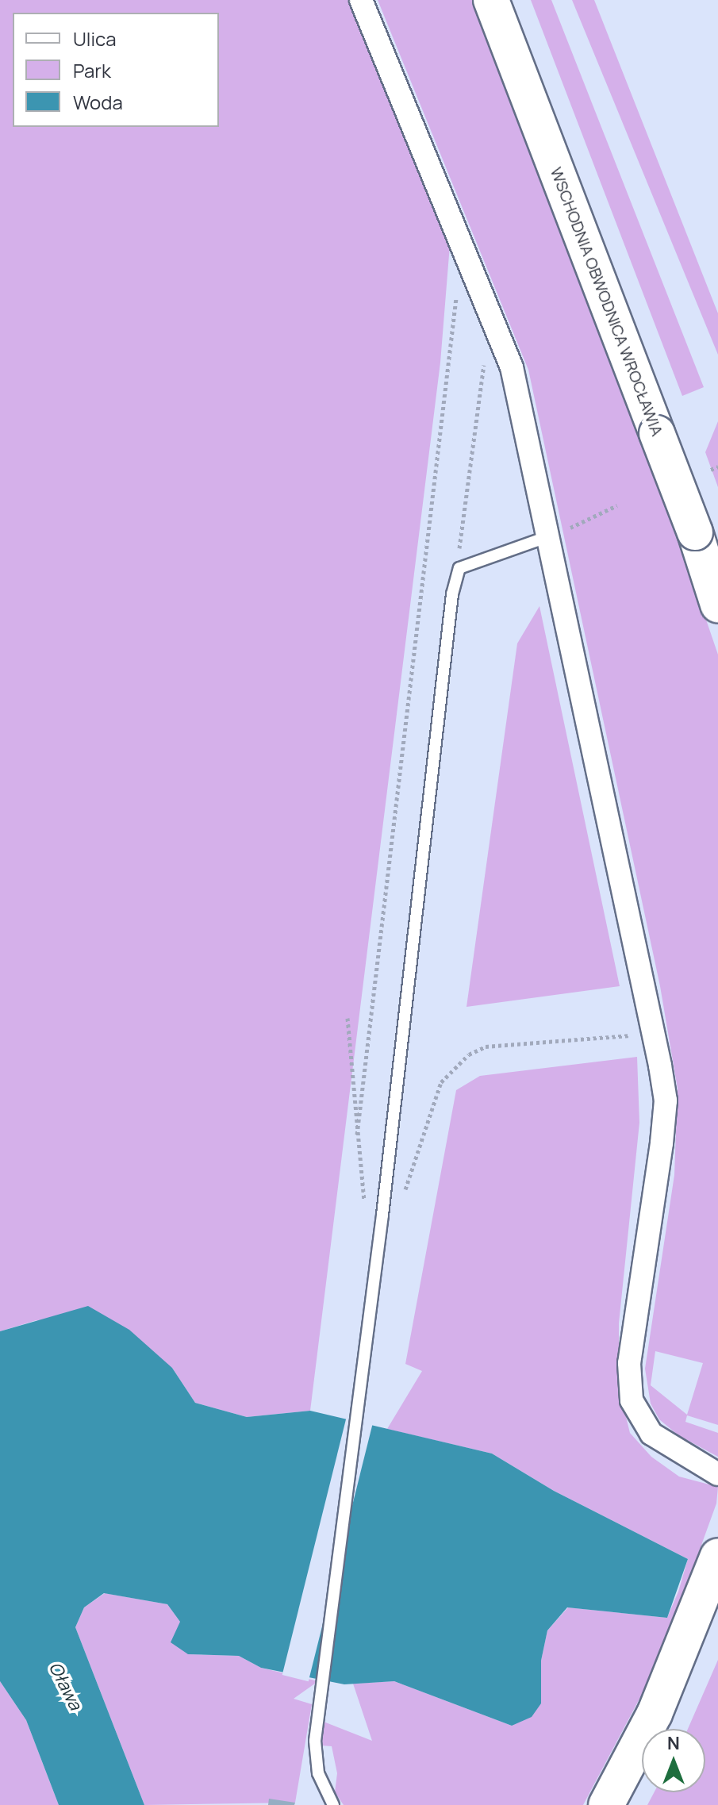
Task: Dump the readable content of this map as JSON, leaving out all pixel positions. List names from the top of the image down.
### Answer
{
  "streets": {
    "main road": ["WSCHODNIA OBWODNICA WROCŁAWIA"]
  },
  "water": ["Oława"],
  "legend": ["Ulica", "Park", "Woda"],
  "north": "top"
}
